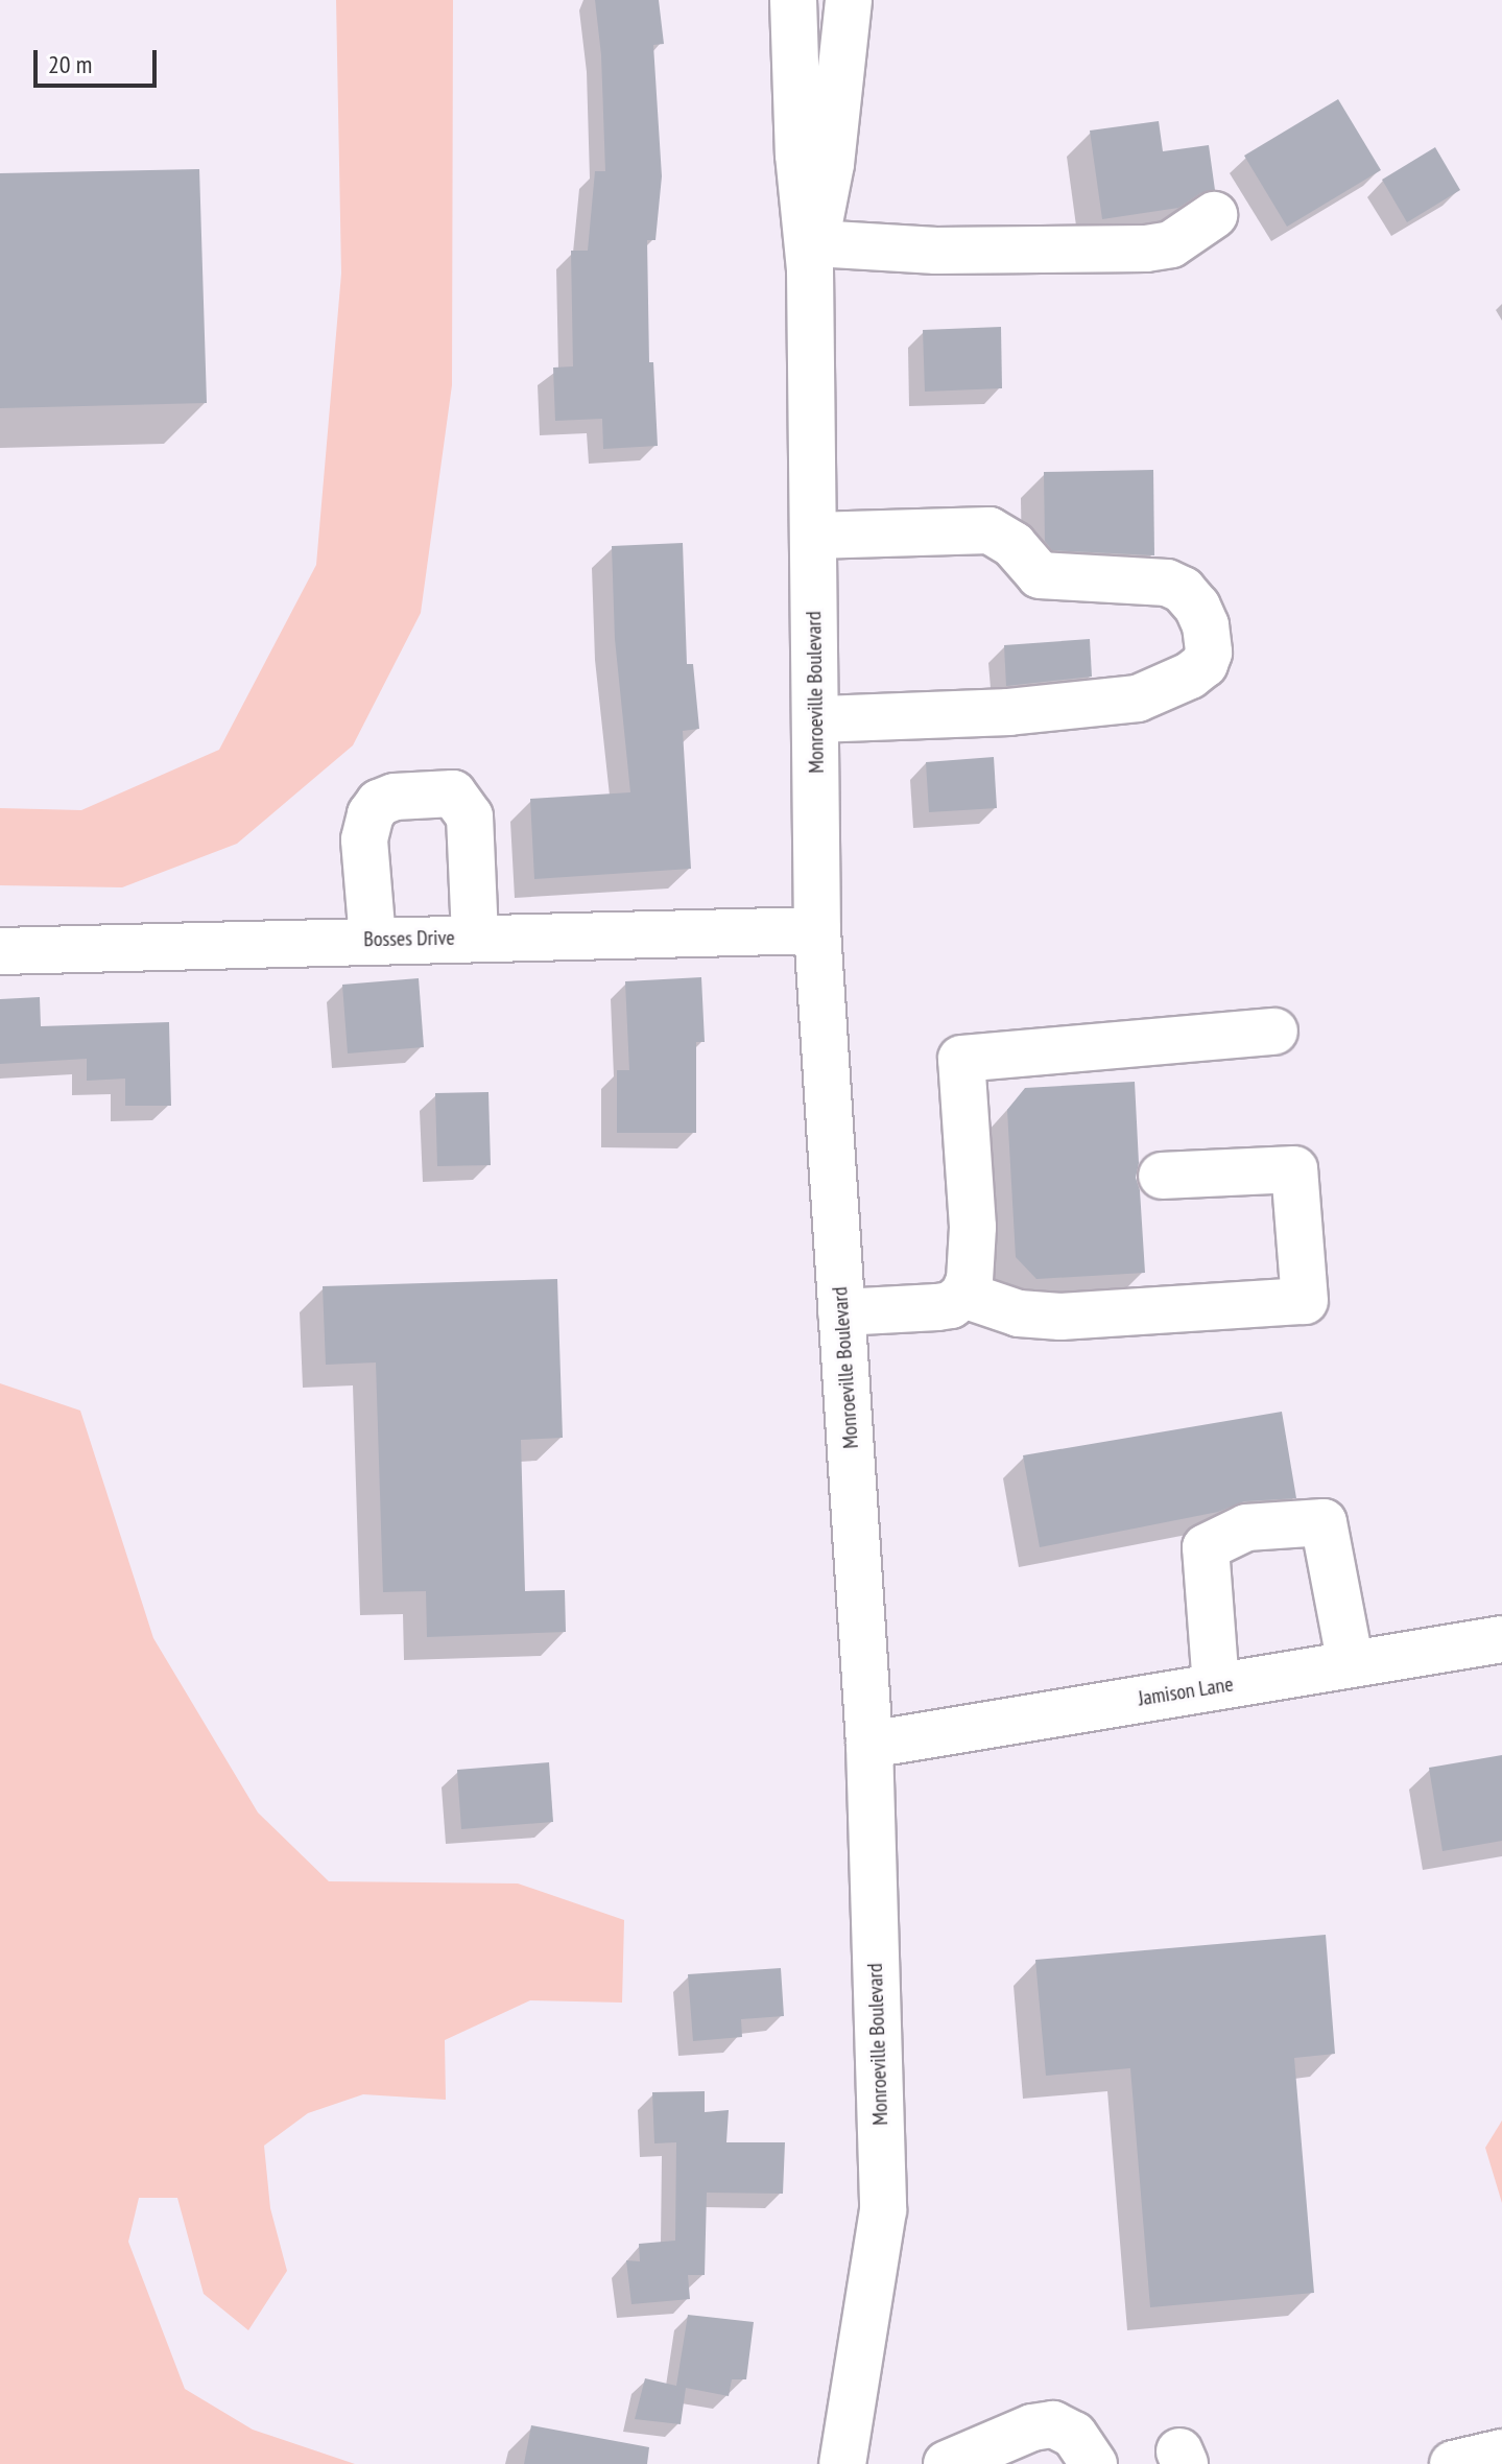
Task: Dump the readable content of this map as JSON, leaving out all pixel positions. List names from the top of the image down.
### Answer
{
  "streets": {
    "main road": ["Monroeville Boulevard", "Bosses Drive", "Jamison Lane"]
  },
  "crossings": [
    ["Monroeville Boulevard", "Bosses Drive"],
    ["Monroeville Boulevard", "Jamison Lane"]
  ],
  "scale_bar": "20 m"
}
